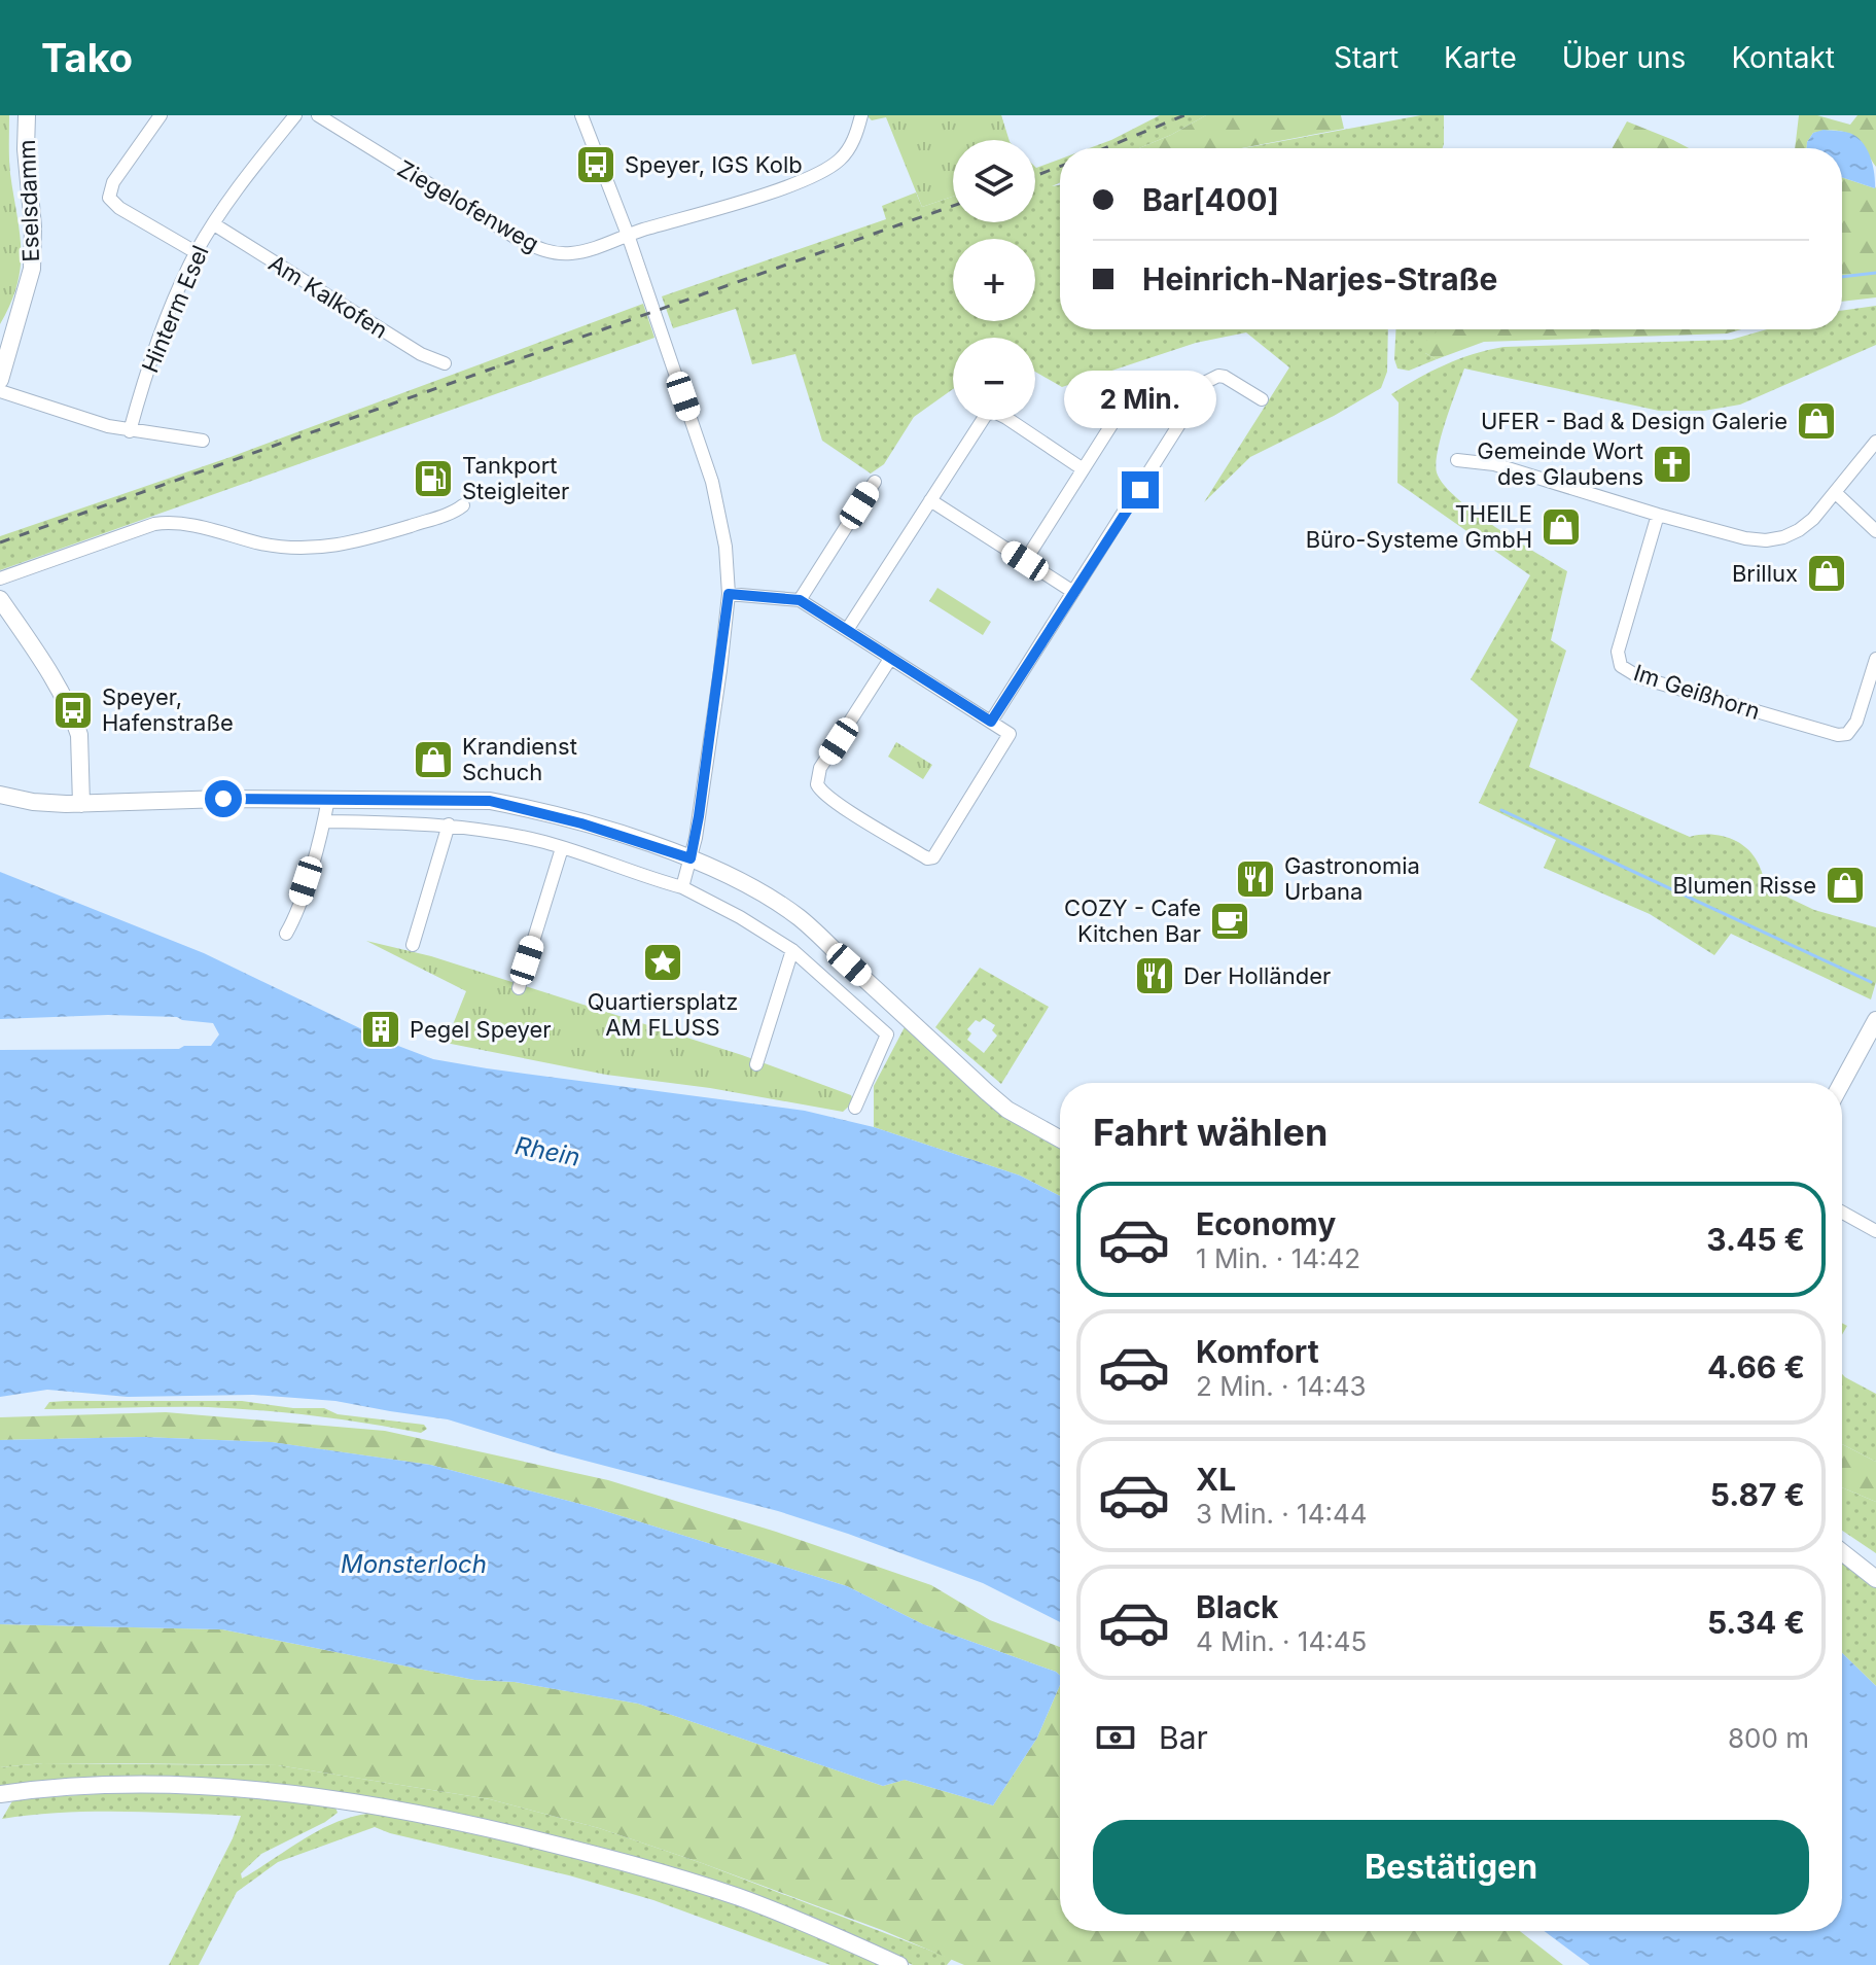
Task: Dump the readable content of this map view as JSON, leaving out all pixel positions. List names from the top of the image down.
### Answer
{
  "streets": {
    "street": [
      "Eselsdamm",
      "Ziegelofenweg",
      "Am Kalkofen",
      "Hinterm Esel",
      "Im Geißhorn"
    ]
  },
  "crossings": [
    ["Am Kalkofen", "Hinterm Esel"]
  ],
  "water": ["Rhein", "Monsterloch"],
  "places": {
    "bus stop": ["Speyer, IGS Kolb", "Speyer, Hafenstraße"],
    "shop": [
      "UFER - Bad & Design Galerie",
      "THEILE Büro-Systeme GmbH",
      "Brillux",
      "Krandienst Schuch",
      "Blumen Risse"
    ],
    "church": ["Gemeinde Wort des Glaubens"],
    "fuel station": ["Tankport Steigleiter"],
    "restaurant": ["Gastronomia Urbana", "Der Holländer"],
    "cafe": ["COZY - Cafe Kitchen Bar"],
    "place": ["Quartiersplatz AM FLUSS"],
    "building": ["Pegel Speyer"]
  },
  "page": {
    "header": "Tako",
    "nav": [
      "Start",
      "Karte",
      "Über uns",
      "Kontakt"
    ],
    "map_buttons": ["+", "−"],
    "banner": ["Bar[400]", "Heinrich-Narjes-Straße"],
    "bubble": "2 Min.",
    "heading": "Fahrt wählen",
    "list": [
      {
        "name": "Economy",
        "note": "1 Min. · 14:42",
        "value": "3.45 €"
      },
      {
        "name": "Komfort",
        "note": "2 Min. · 14:43",
        "value": "4.66 €"
      },
      {
        "name": "XL",
        "note": "3 Min. · 14:44",
        "value": "5.87 €"
      },
      {
        "name": "Black",
        "note": "4 Min. · 14:45",
        "value": "5.34 €"
      }
    ],
    "pay": ["Bar", "800 m"],
    "buttons": "Bestätigen"
  }
}
